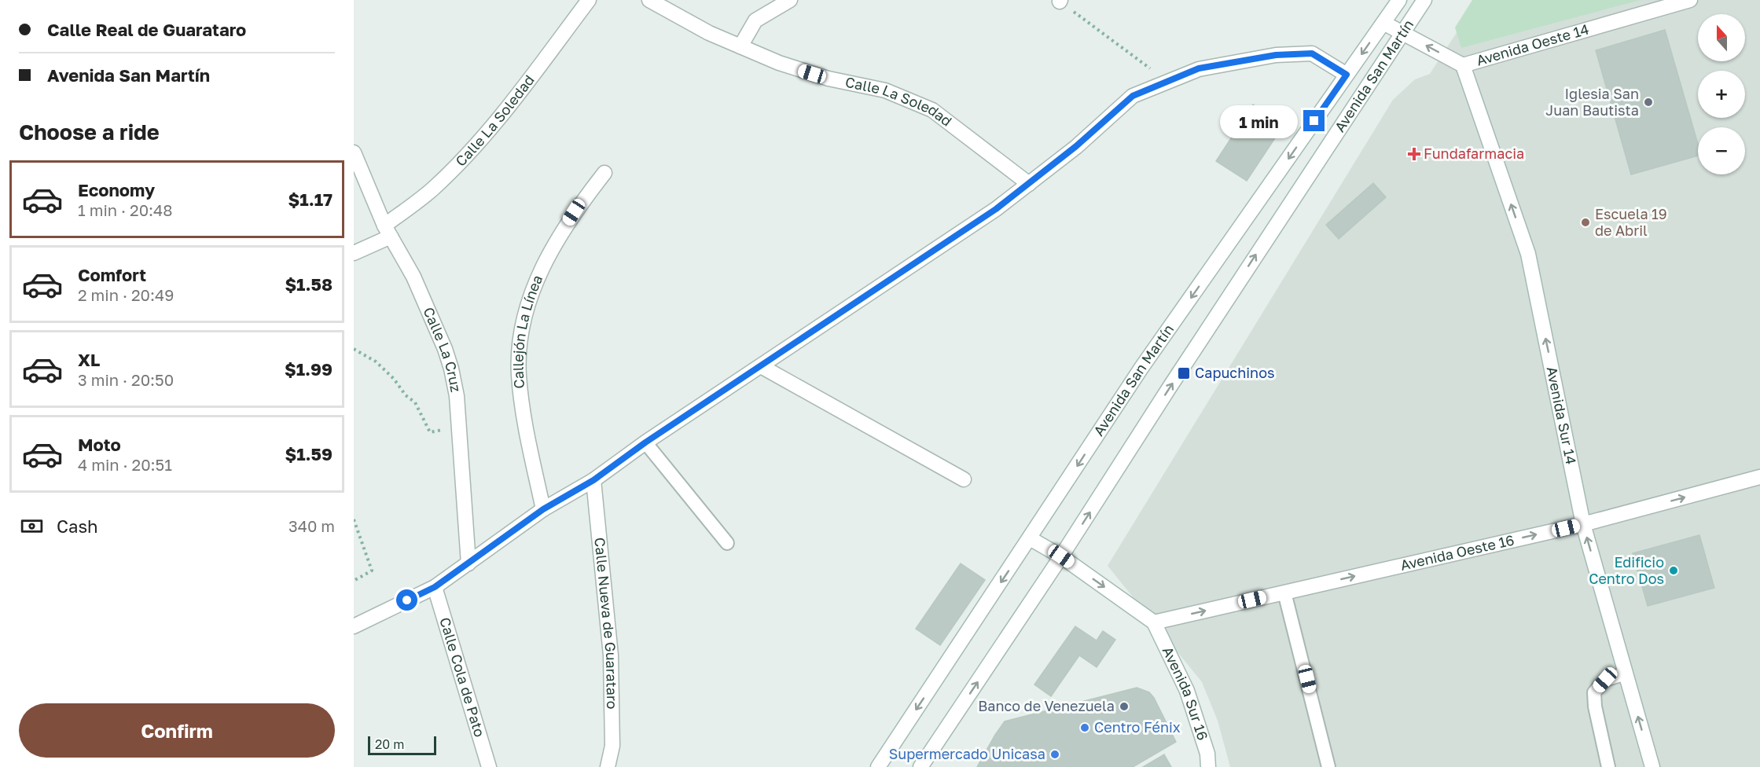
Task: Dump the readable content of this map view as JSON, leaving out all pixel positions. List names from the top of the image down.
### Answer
{
  "streets": {
    "street": [
      "Avenida Oeste 14",
      "Avenida San Martín",
      "Calle La Soledad",
      "Callejón La Línea",
      "Calle La Cruz",
      "Avenida Sur 14",
      "Avenida Oeste 16",
      "Calle Nueva de Guarataro",
      "Calle Cola de Pato",
      "Avenida Sur 16"
    ]
  },
  "crossings": [
    ["Avenida Oeste 14", "Avenida San Martín"],
    ["Avenida Oeste 14", "Avenida Sur 14"],
    ["Calle La Soledad", "Calle La Cruz"],
    ["Avenida Sur 14", "Avenida Oeste 16"],
    ["Avenida Oeste 16", "Avenida Sur 16"]
  ],
  "one_way": ["Avenida Sur 14", "Avenida Oeste 16"],
  "places": {
    "other": [
      "Iglesia San Juan Bautista",
      "Escuela 19 de Abril",
      "Edificio Centro Dos",
      "Banco de Venezuela",
      "Centro Fénix",
      "Supermercado Unicasa"
    ],
    "health": ["Fundafarmacia"],
    "transit": ["Capuchinos"]
  },
  "scale_bar": "20 m",
  "north": "top",
  "page": {
    "banner": ["Calle Real de Guarataro", "Avenida San Martín"],
    "map_buttons": ["+", "−"],
    "heading": "Choose a ride",
    "bubble": "1 min",
    "list": [
      {
        "name": "Economy",
        "note": "1 min · 20:48",
        "value": "$1.17"
      },
      {
        "name": "Comfort",
        "note": "2 min · 20:49",
        "value": "$1.58"
      },
      {
        "name": "XL",
        "note": "3 min · 20:50",
        "value": "$1.99"
      },
      {
        "name": "Moto",
        "note": "4 min · 20:51",
        "value": "$1.59"
      }
    ],
    "pay": ["Cash", "340 m"],
    "buttons": "Confirm",
    "scale": "20 m"
  }
}
